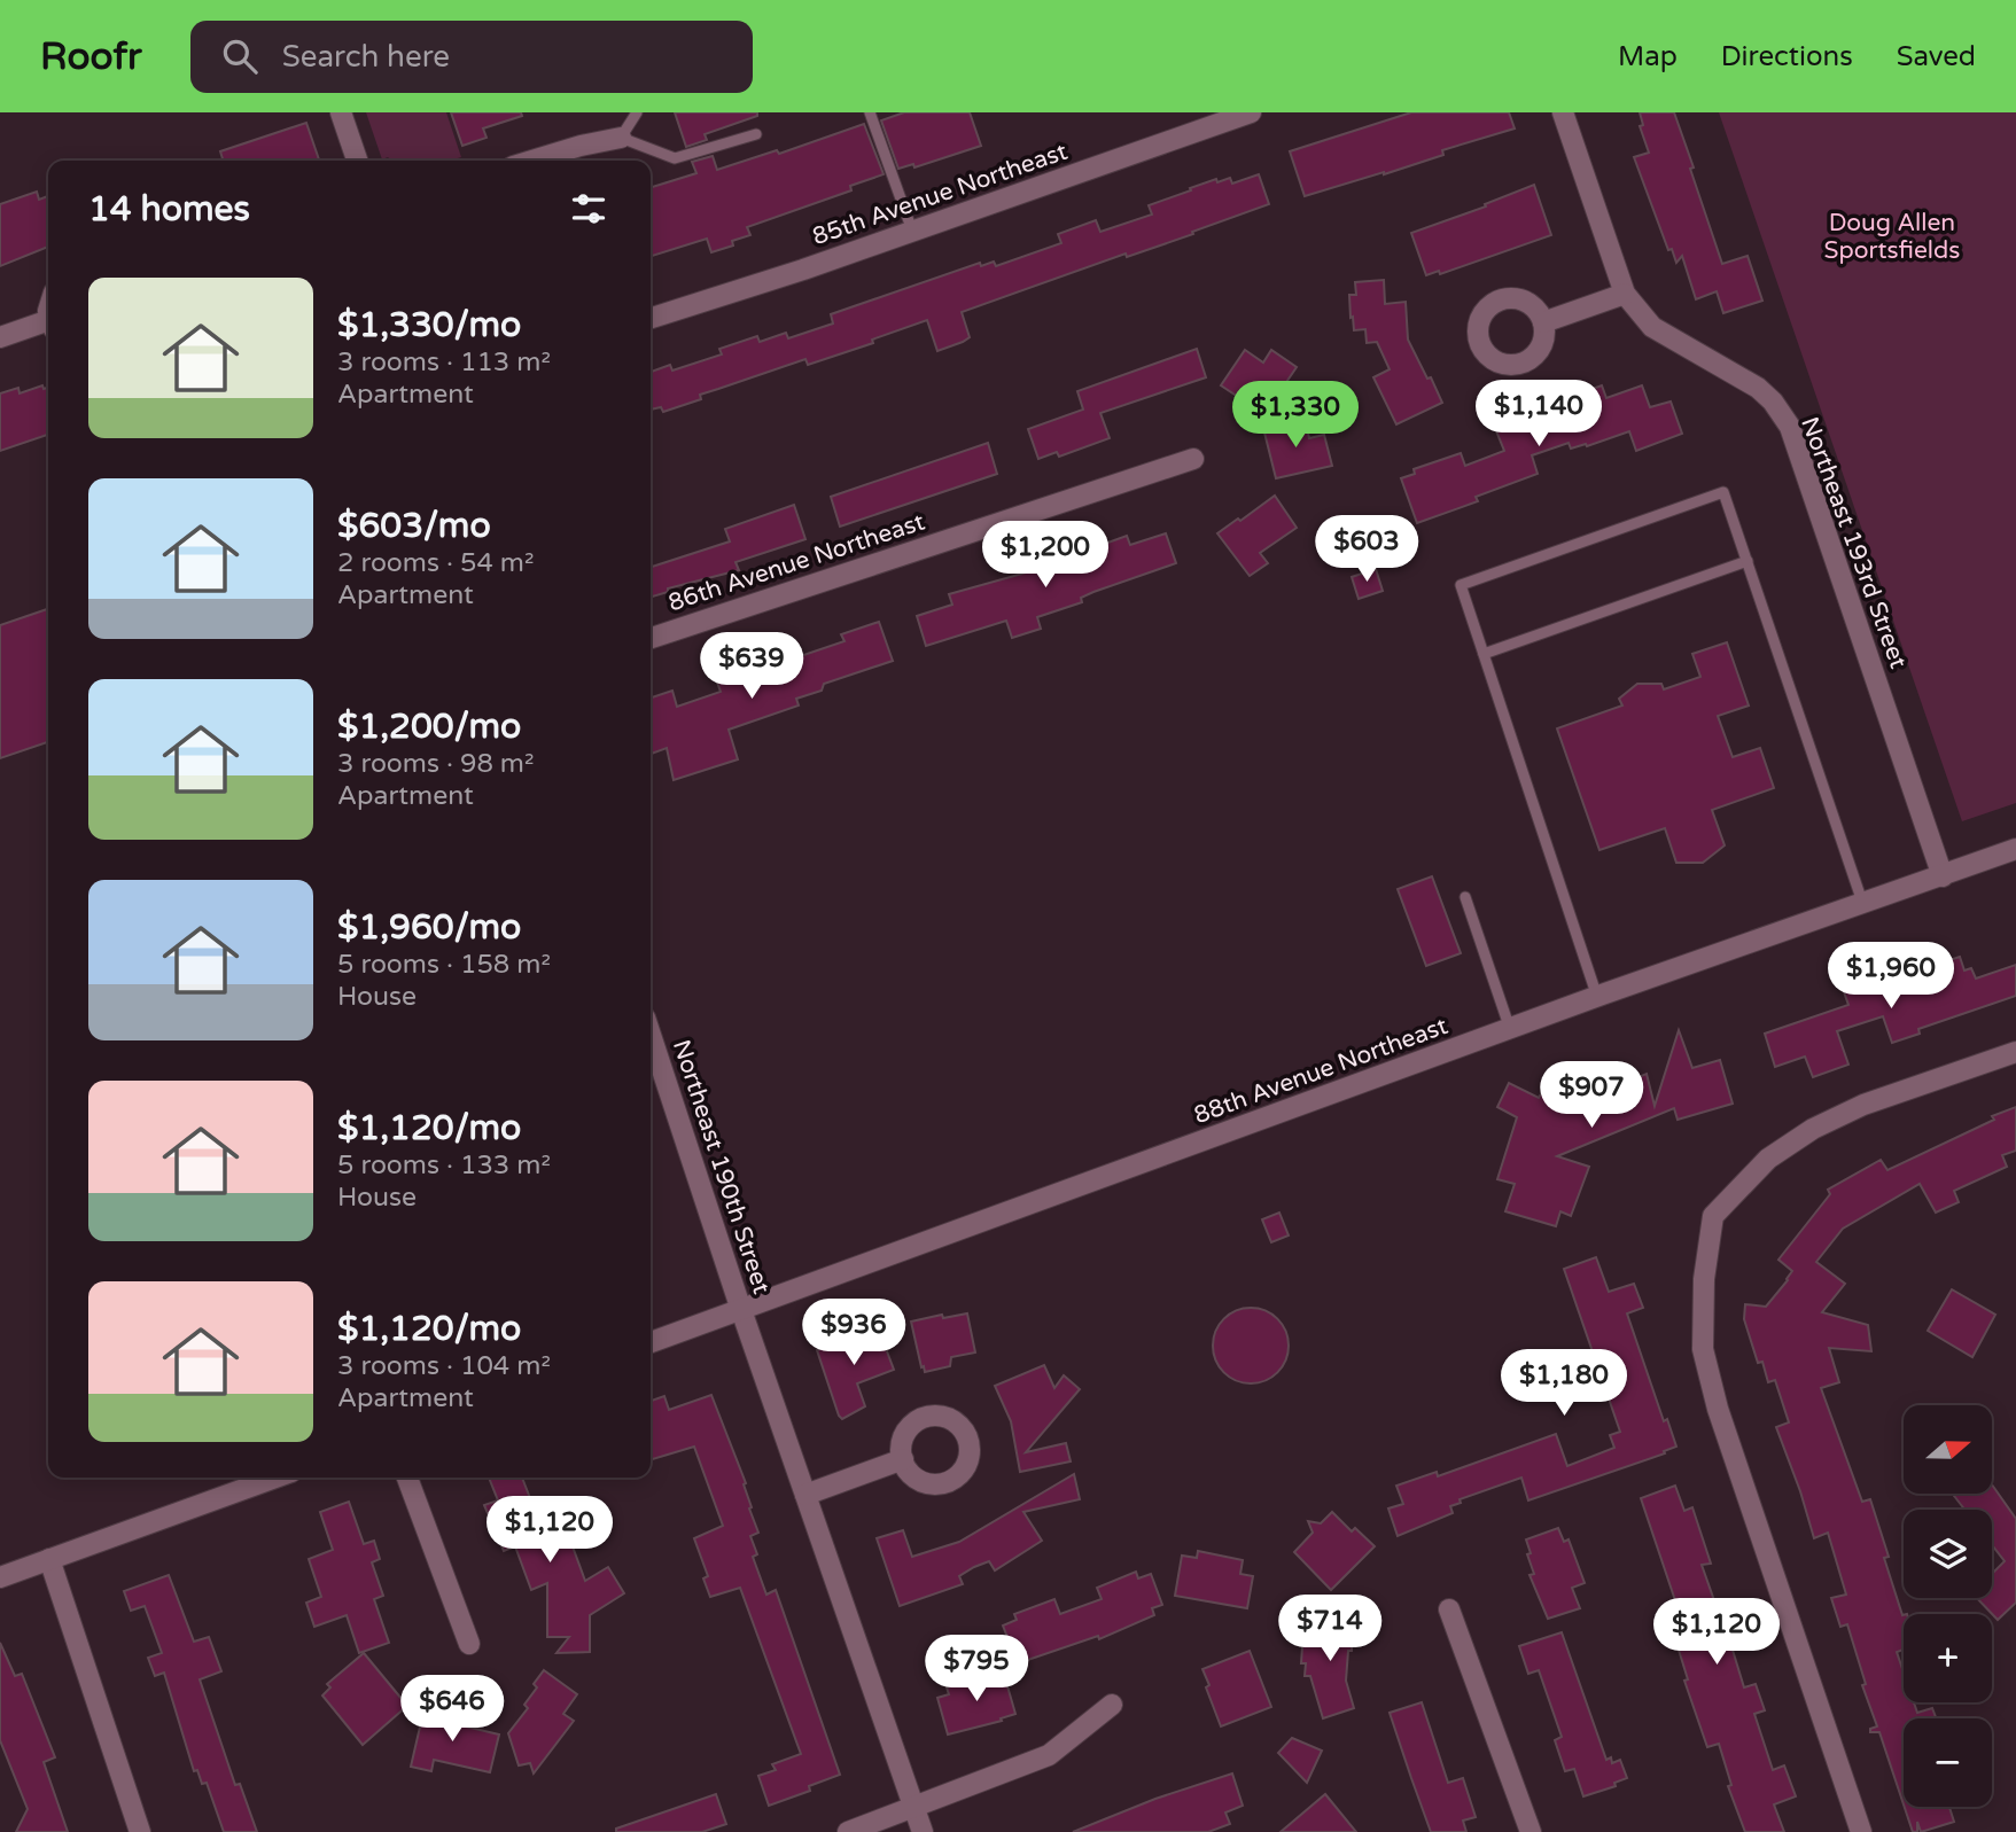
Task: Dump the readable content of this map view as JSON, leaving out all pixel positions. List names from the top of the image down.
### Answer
{
  "streets": {
    "street": [
      "85th Avenue Northeast",
      "Northeast 193rd Street",
      "86th Avenue Northeast",
      "88th Avenue Northeast",
      "Northeast 190th Street"
    ]
  },
  "crossings": [
    ["Northeast 193rd Street", "88th Avenue Northeast"],
    ["88th Avenue Northeast", "Northeast 190th Street"]
  ],
  "parks": ["Doug Allen Sportsfields"],
  "north": "right",
  "page": {
    "header": "Roofr",
    "search": "Search here",
    "nav": ["Map", "Directions", "Saved"],
    "heading": "14 homes",
    "list": [
      {
        "name": "$1,330/mo",
        "note": "3 rooms · 113 m² · Apartment"
      },
      {
        "name": "$603/mo",
        "note": "2 rooms · 54 m² · Apartment"
      },
      {
        "name": "$1,200/mo",
        "note": "3 rooms · 98 m² · Apartment"
      },
      {
        "name": "$1,960/mo",
        "note": "5 rooms · 158 m² · House"
      },
      {
        "name": "$1,120/mo",
        "note": "5 rooms · 133 m² · House"
      },
      {
        "name": "$1,120/mo",
        "note": "3 rooms · 104 m² · Apartment"
      }
    ],
    "price": [
      "$1,140",
      "$1,330",
      "$603",
      "$1,200",
      "$639",
      "$1,960",
      "$907",
      "$936",
      "$1,180",
      "$1,120",
      "$714",
      "$1,120",
      "$795",
      "$646"
    ],
    "map_buttons": ["+", "−"]
  }
}
